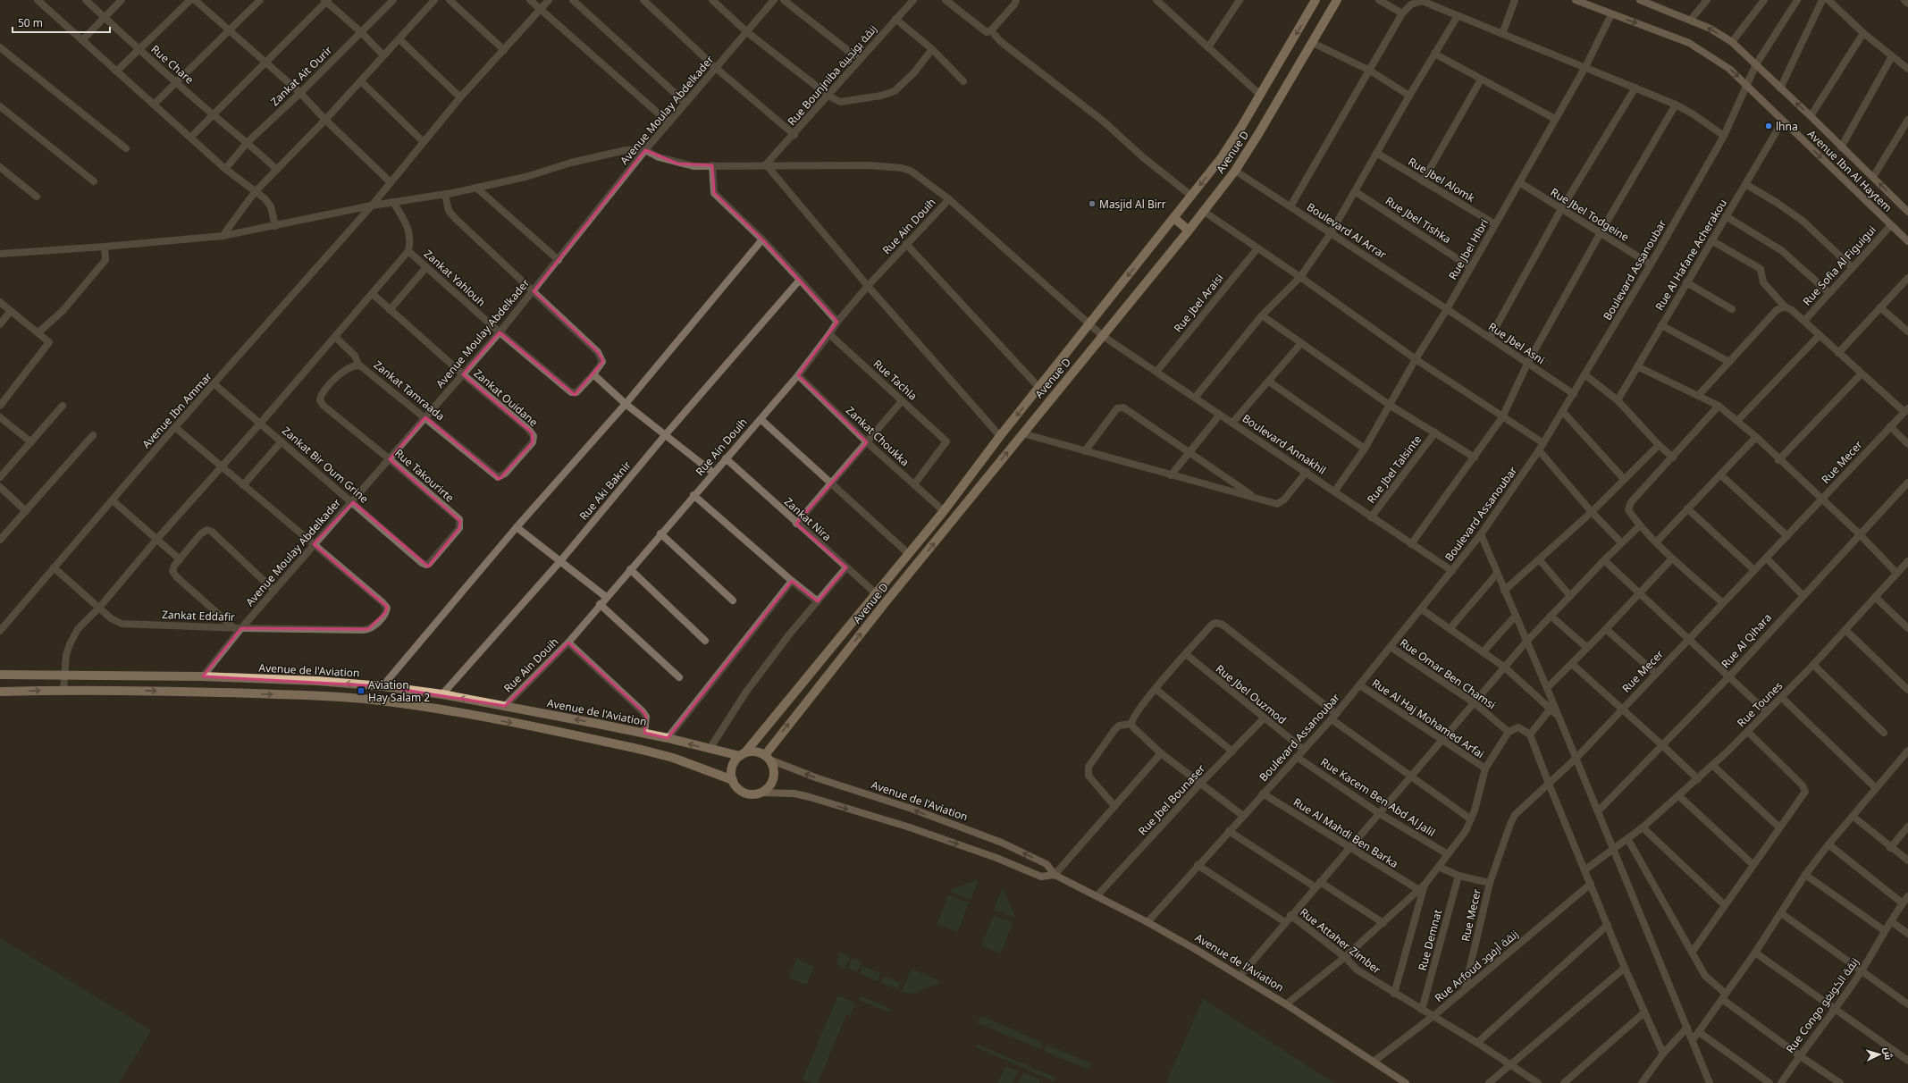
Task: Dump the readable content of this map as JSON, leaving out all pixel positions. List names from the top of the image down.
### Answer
{
  "streets": {
    "main road": ["Avenue D", "Avenue de l'Aviation"],
    "street": [
      "Rue Chare",
      "Rue Bounjniba زنقة بونجيبة",
      "Zankat Ait Ourir",
      "Avenue Moulay Abdelkader",
      "Avenue Ibn Al Haytem",
      "Rue Jbel Alomk",
      "Rue Jbel Todgeine",
      "Rue Jbel Tishka",
      "Rue Ain Douih",
      "Boulevard Al Arrar",
      "Rue Jbel Hibri",
      "Rue Al Hafane Acherakou",
      "Rue Sofia Al Figuigui",
      "Boulevard Assanoubar",
      "Zankat Yahlouh",
      "Rue Jbel Araisi",
      "Rue Jbel Asni",
      "Rue Tachla",
      "Zankat Tamraada",
      "Zankat Ouidane",
      "Avenue Ibn Ammar",
      "Zankat Choukka",
      "Boulevard Annakhil",
      "Rue Mecer",
      "Zankat Bir Oum Grine",
      "Rue Jbel Talsinte",
      "Rue Takourirte",
      "Rue Aki Baknir",
      "Zankat Nira",
      "Zankat Eddafir",
      "Rue Al Qihara",
      "Rue Omar Ben Chamsi",
      "Rue Jbel Ouzmod",
      "Rue Tounes",
      "Rue Al Haj Mohamed Arfai",
      "Rue Kacem Ben Abd Al Jalil",
      "Rue Jbel Bounaser",
      "Rue Al Mahdi Ben Barka",
      "Rue Demnat",
      "Rue Attaher Zimber",
      "Rue Arfoud زنقة أرفود",
      "Rue Congo زنقة الكونغو"
    ]
  },
  "crossings": [
    ["Rue Chare", "Zankat Ait Ourir"],
    ["Rue Bounjniba زنقة بونجيبة", "Boulevard Annakhil"],
    ["Avenue Moulay Abdelkader", "Zankat Yahlouh"],
    ["Avenue Moulay Abdelkader", "Zankat Tamraada"],
    ["Avenue Moulay Abdelkader", "Zankat Ouidane"],
    ["Avenue Moulay Abdelkader", "Boulevard Annakhil"],
    ["Avenue Moulay Abdelkader", "Zankat Bir Oum Grine"],
    ["Avenue Moulay Abdelkader", "Rue Takourirte"],
    ["Avenue Moulay Abdelkader", "Zankat Eddafir"],
    ["Avenue Moulay Abdelkader", "Avenue de l'Aviation"],
    ["Avenue D", "Boulevard Al Arrar"],
    ["Avenue D", "Zankat Choukka"],
    ["Avenue D", "Boulevard Annakhil"],
    ["Avenue D", "Zankat Nira"],
    ["Avenue D", "Avenue de l'Aviation"],
    ["Avenue Ibn Al Haytem", "Rue Jbel Hibri"],
    ["Avenue Ibn Al Haytem", "Rue Al Hafane Acherakou"],
    ["Avenue Ibn Al Haytem", "Rue Sofia Al Figuigui"],
    ["Avenue Ibn Al Haytem", "Boulevard Assanoubar"],
    ["Rue Jbel Alomk", "Rue Jbel Hibri"],
    ["Rue Jbel Todgeine", "Rue Jbel Hibri"],
    ["Rue Jbel Todgeine", "Boulevard Assanoubar"],
    ["Rue Jbel Tishka", "Rue Jbel Hibri"],
    ["Rue Ain Douih", "Rue Tachla"],
    ["Rue Ain Douih", "Zankat Choukka"],
    ["Rue Ain Douih", "Boulevard Annakhil"],
    ["Rue Ain Douih", "Zankat Nira"],
    ["Rue Ain Douih", "Avenue de l'Aviation"],
    ["Boulevard Al Arrar", "Rue Jbel Hibri"],
    ["Boulevard Al Arrar", "Rue Jbel Asni"],
    ["Rue Jbel Hibri", "Rue Jbel Asni"],
    ["Rue Jbel Hibri", "Boulevard Annakhil"],
    ["Boulevard Assanoubar", "Rue Jbel Asni"],
    ["Boulevard Assanoubar", "Boulevard Annakhil"],
    ["Boulevard Assanoubar", "Avenue de l'Aviation"],
    ["Boulevard Assanoubar", "Rue Omar Ben Chamsi"],
    ["Boulevard Assanoubar", "Rue Jbel Ouzmod"],
    ["Boulevard Assanoubar", "Rue Al Haj Mohamed Arfai"],
    ["Boulevard Assanoubar", "Rue Kacem Ben Abd Al Jalil"],
    ["Boulevard Assanoubar", "Rue Al Mahdi Ben Barka"],
    ["Boulevard Assanoubar", "Rue Attaher Zimber"],
    ["Rue Jbel Araisi", "Boulevard Annakhil"],
    ["Rue Tachla", "Zankat Choukka"],
    ["Zankat Tamraada", "Zankat Ouidane"],
    ["Zankat Tamraada", "Rue Takourirte"],
    ["Avenue Ibn Ammar", "Zankat Bir Oum Grine"],
    ["Avenue Ibn Ammar", "Zankat Eddafir"],
    ["Boulevard Annakhil", "Rue Jbel Talsinte"],
    ["Rue Mecer", "Rue Arfoud زنقة أرفود"],
    ["Zankat Bir Oum Grine", "Rue Takourirte"],
    ["Rue Aki Baknir", "Avenue de l'Aviation"],
    ["Avenue de l'Aviation", "Rue Jbel Bounaser"],
    ["Avenue de l'Aviation", "Rue Arfoud زنقة أرفود"],
    ["Rue Jbel Ouzmod", "Rue Jbel Bounaser"],
    ["Rue Demnat", "Rue Attaher Zimber"],
    ["Rue Attaher Zimber", "Rue Arfoud زنقة أرفود"]
  ],
  "places": {
    "other": ["lhna", "Masjid Al Birr"],
    "transit": ["Aviation Hay Salam 2"]
  },
  "scale_bar": "50 m",
  "north": "right"
}
